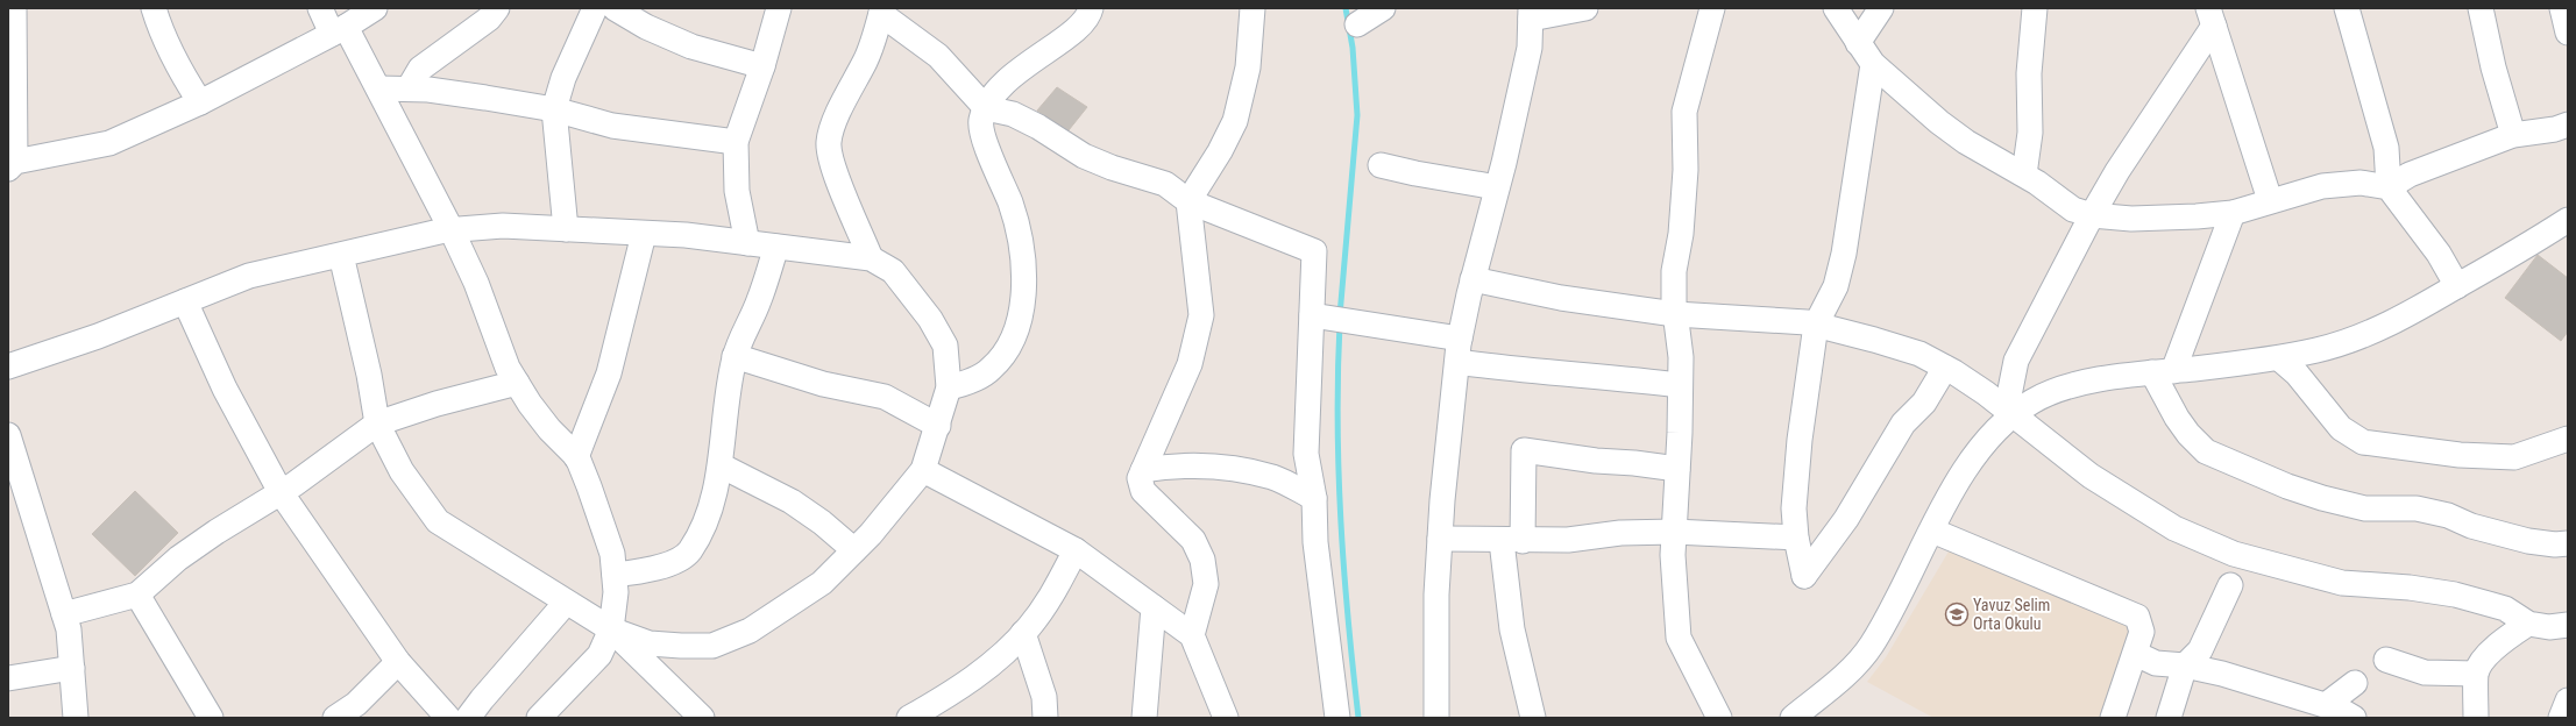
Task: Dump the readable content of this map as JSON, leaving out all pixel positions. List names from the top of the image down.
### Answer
{
  "places": {
    "school or university": ["Yavuz Selim Orta Okulu"]
  }
}
